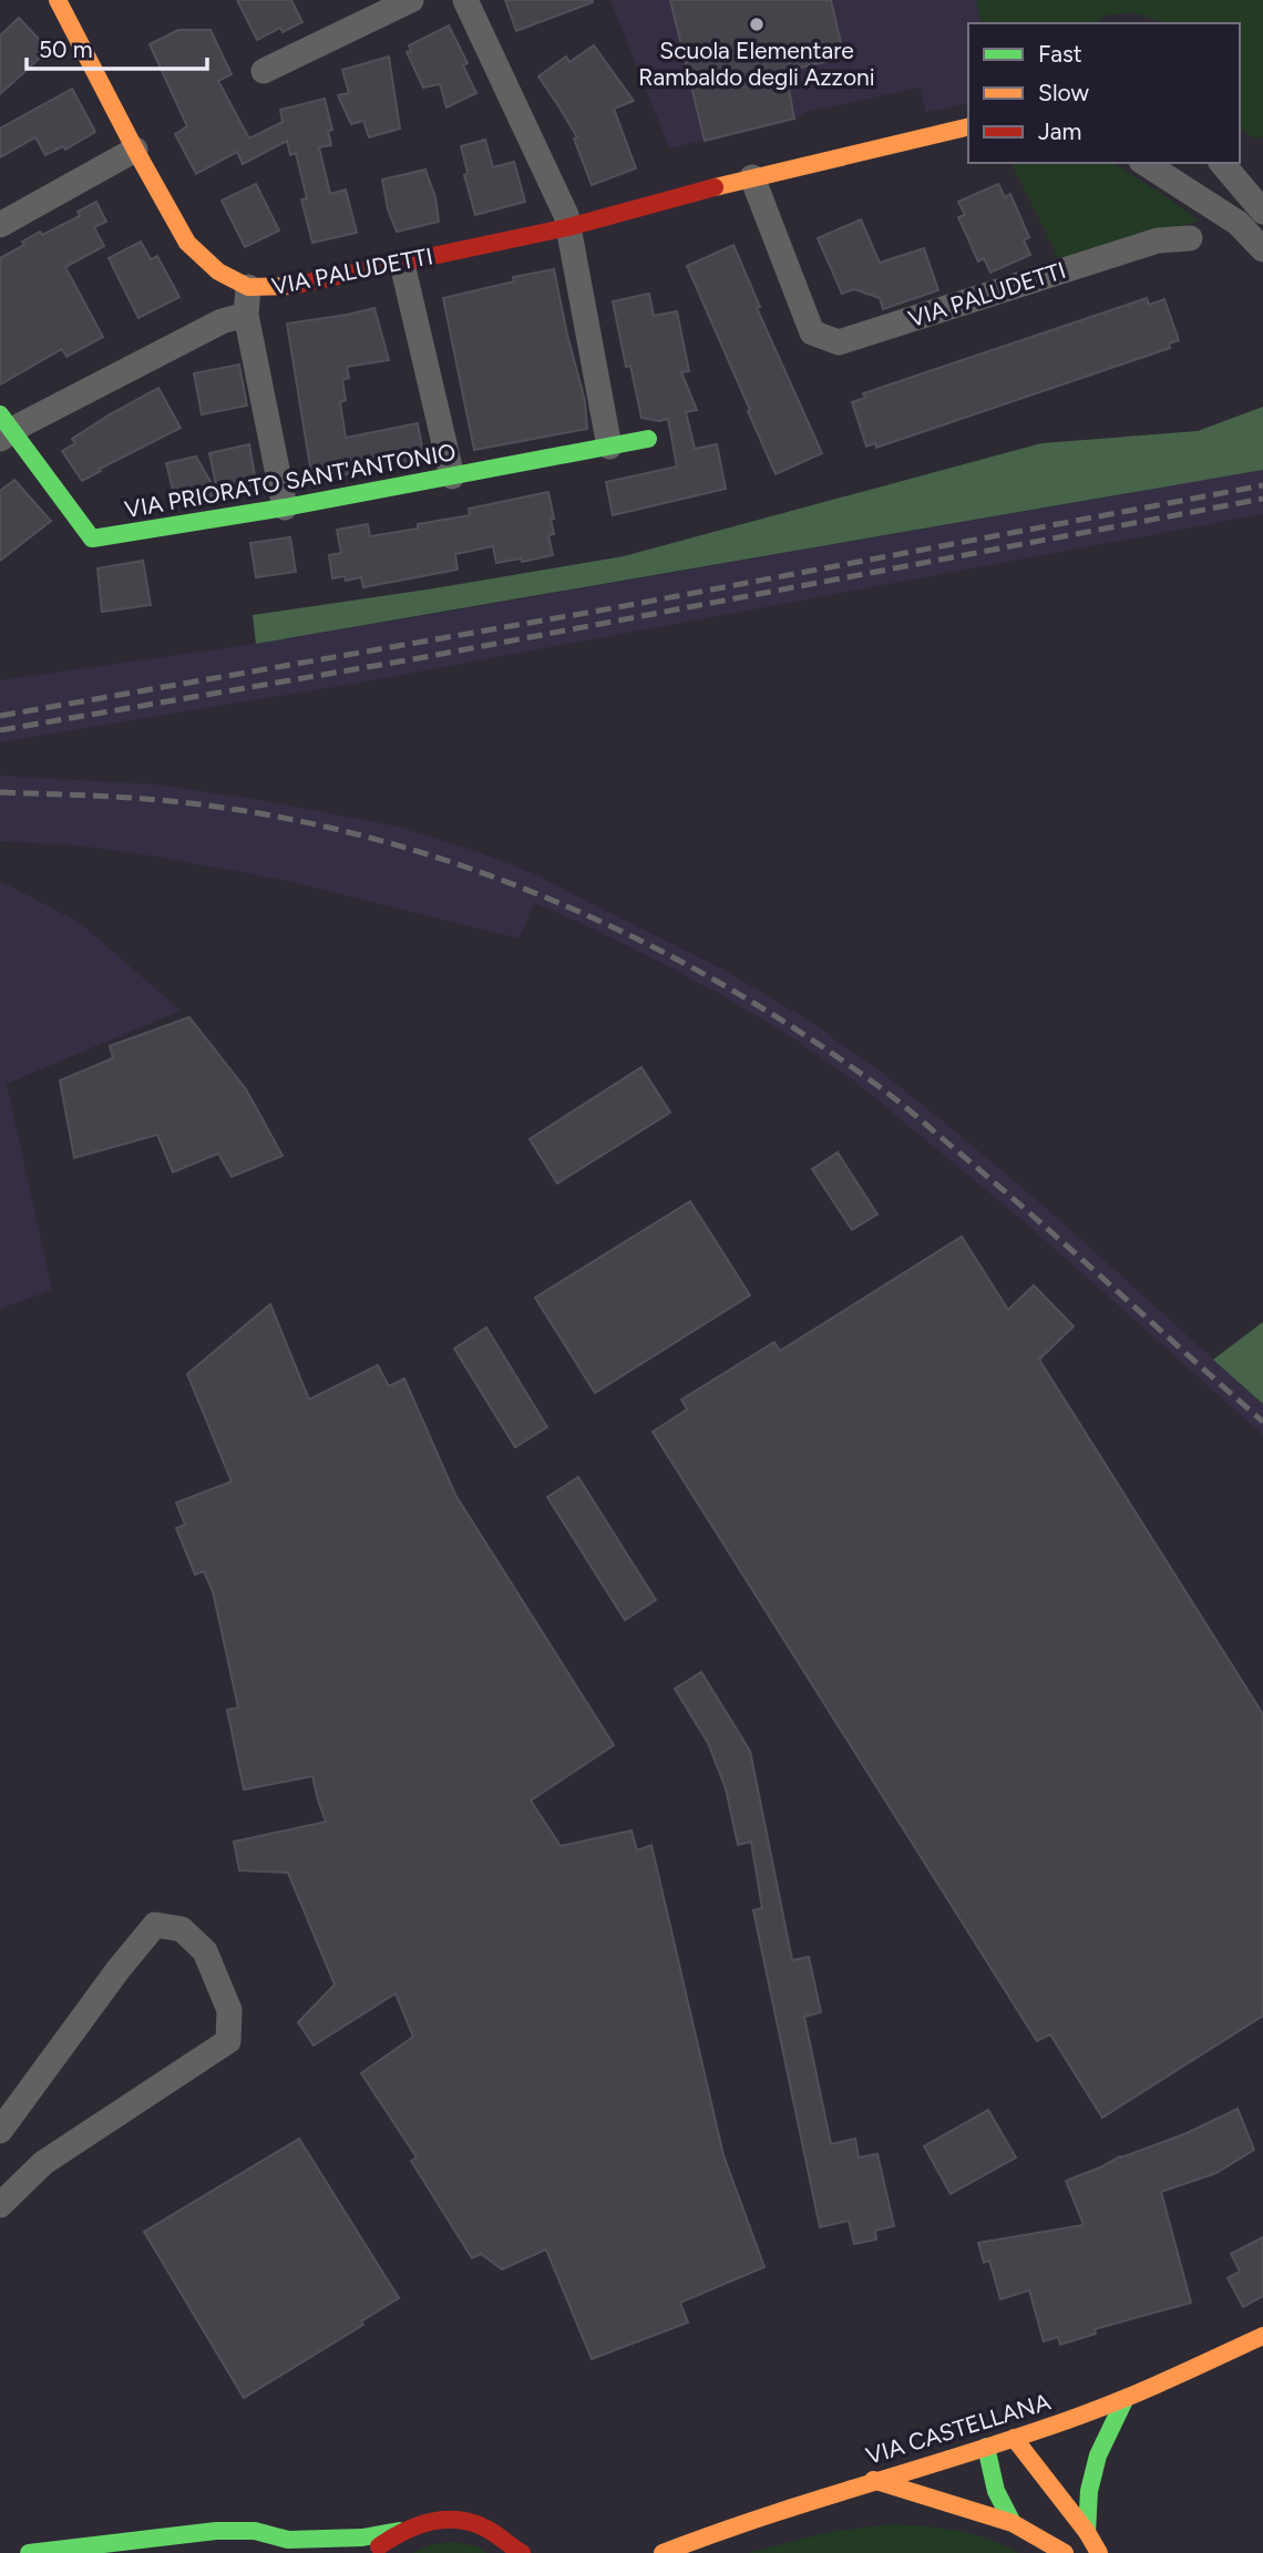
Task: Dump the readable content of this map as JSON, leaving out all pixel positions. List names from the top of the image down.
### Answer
{
  "streets": {
    "street": ["VIA PALUDETTI", "VIA PRIORATO SANT'ANTONIO", "VIA CASTELLANA"]
  },
  "places": ["Scuola Elementare Rambaldo degli Azzoni"],
  "legend": ["Fast", "Slow", "Jam"],
  "scale_bar": "50 m"
}
